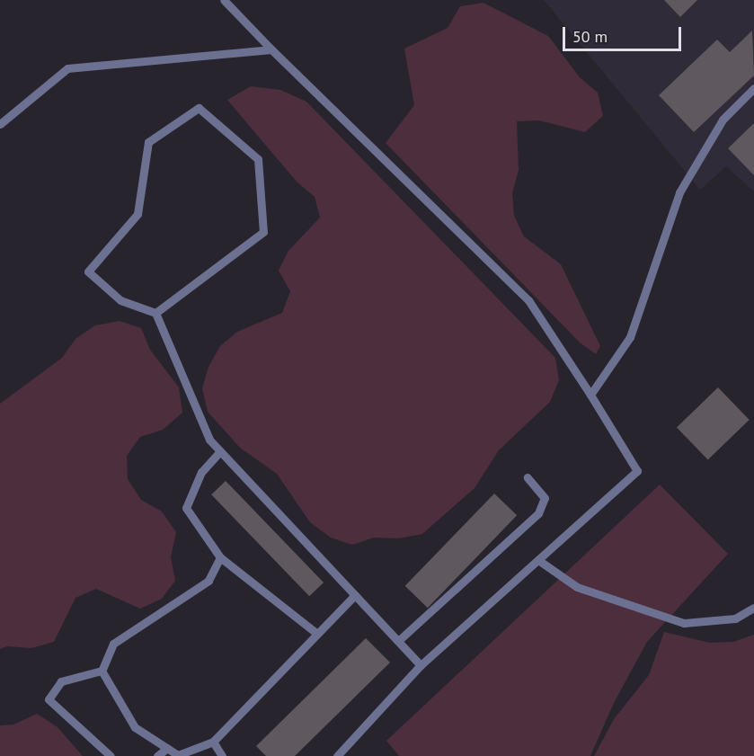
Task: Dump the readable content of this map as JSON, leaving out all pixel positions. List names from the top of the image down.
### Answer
{
  "scale_bar": "50 m"
}
